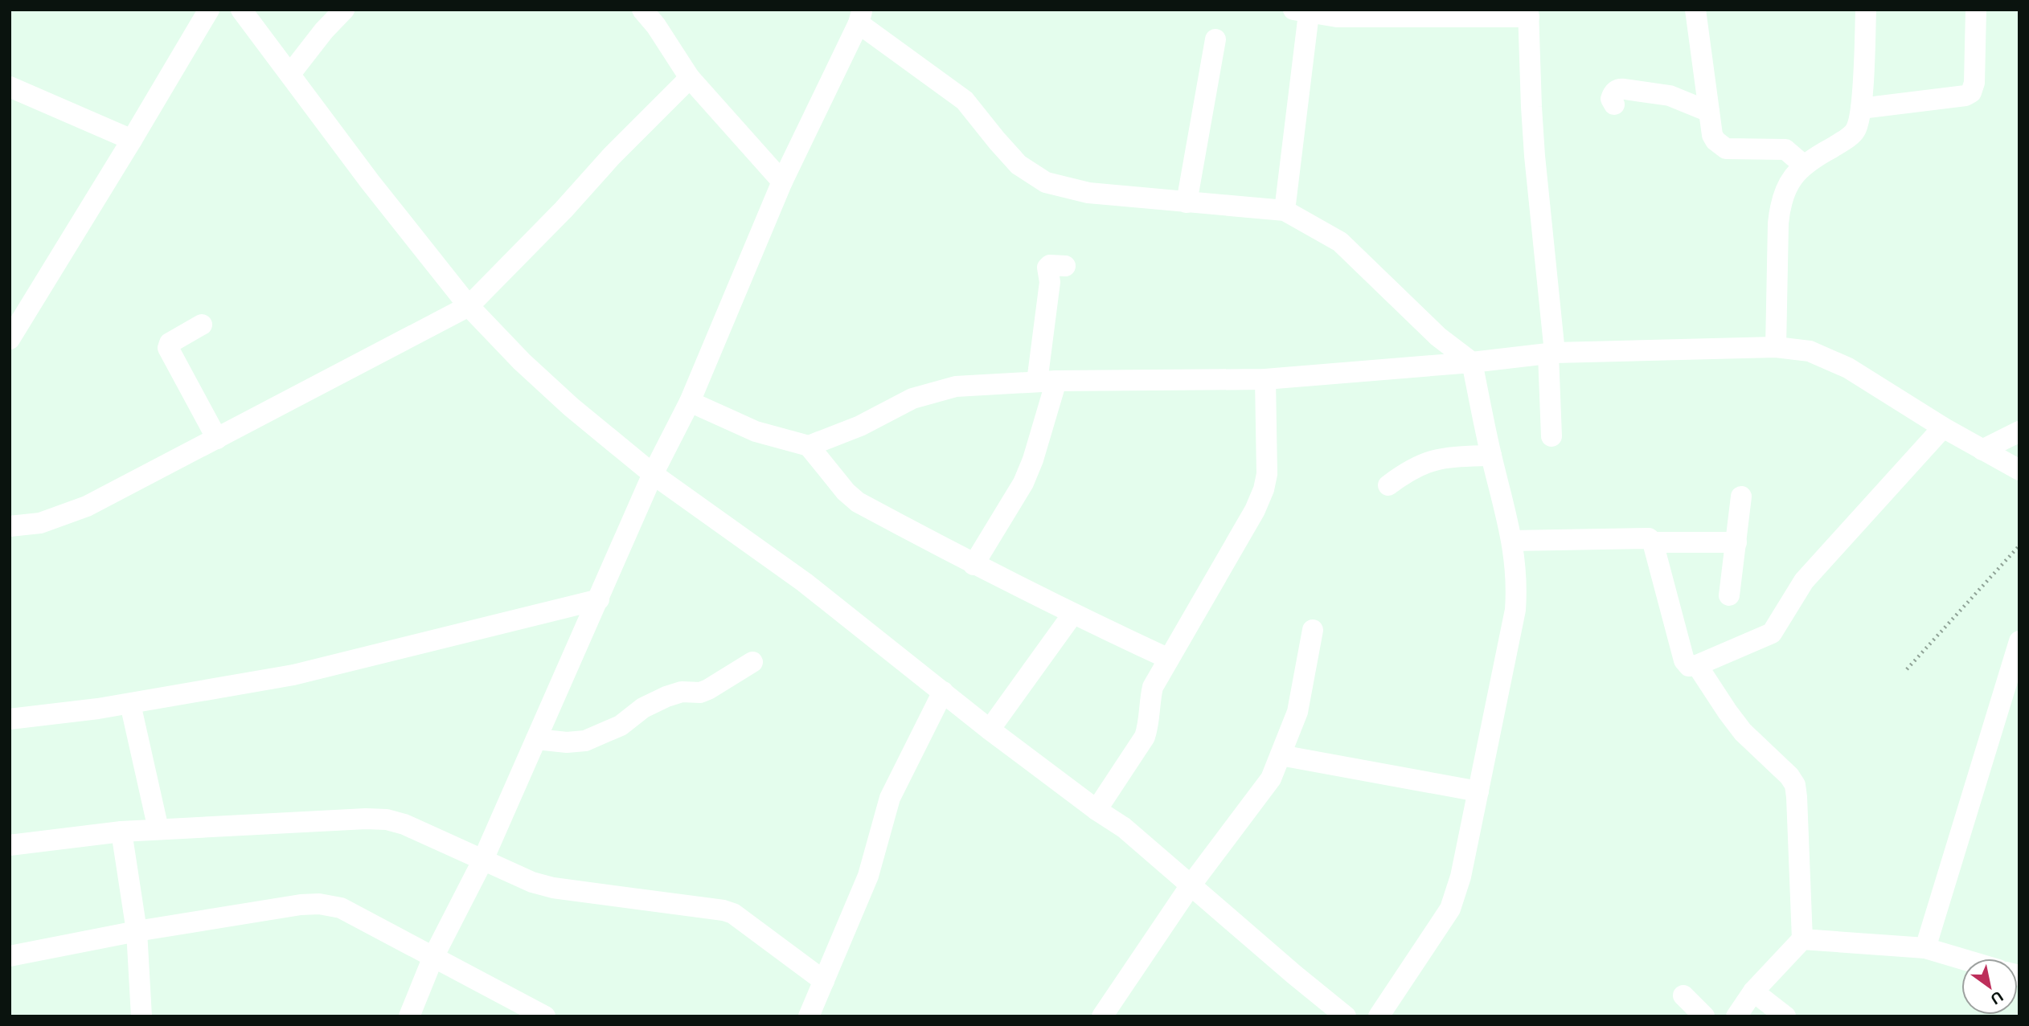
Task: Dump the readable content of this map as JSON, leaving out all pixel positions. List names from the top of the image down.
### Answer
{
  "north": "bottom right"
}
